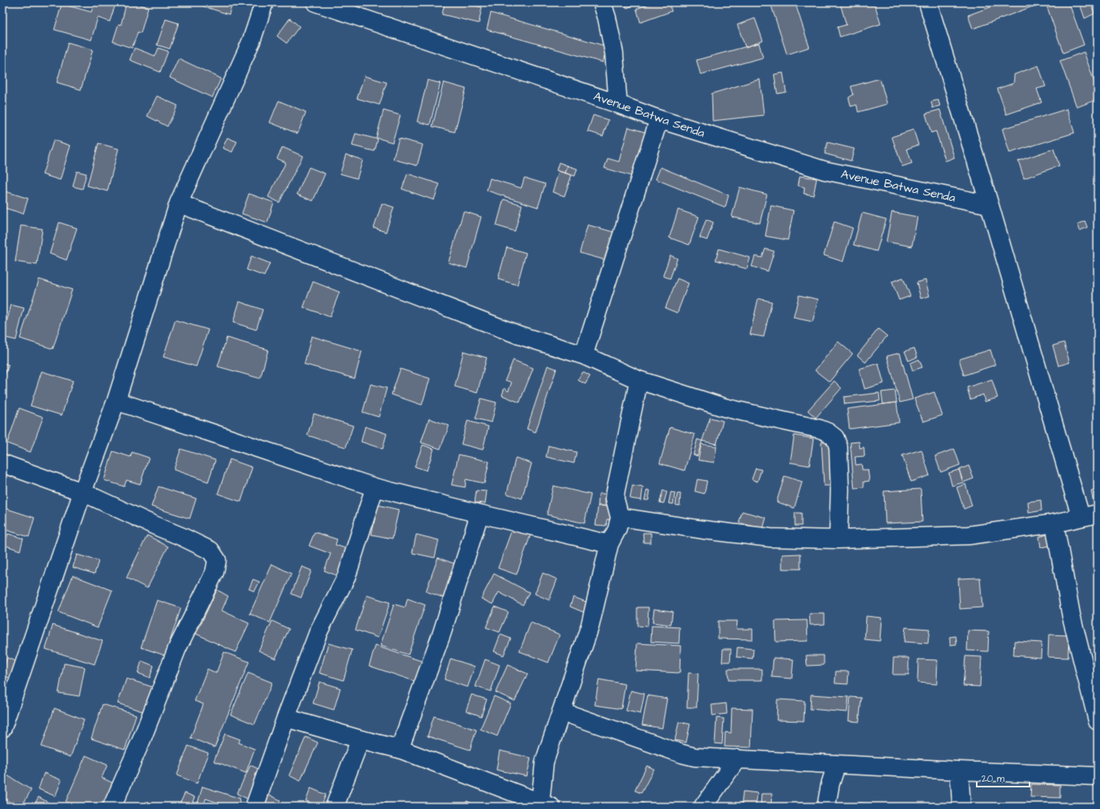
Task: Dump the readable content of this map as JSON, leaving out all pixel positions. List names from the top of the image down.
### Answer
{
  "streets": {
    "street": ["Avenue Batwa Senda"]
  },
  "scale_bar": "20 m"
}
